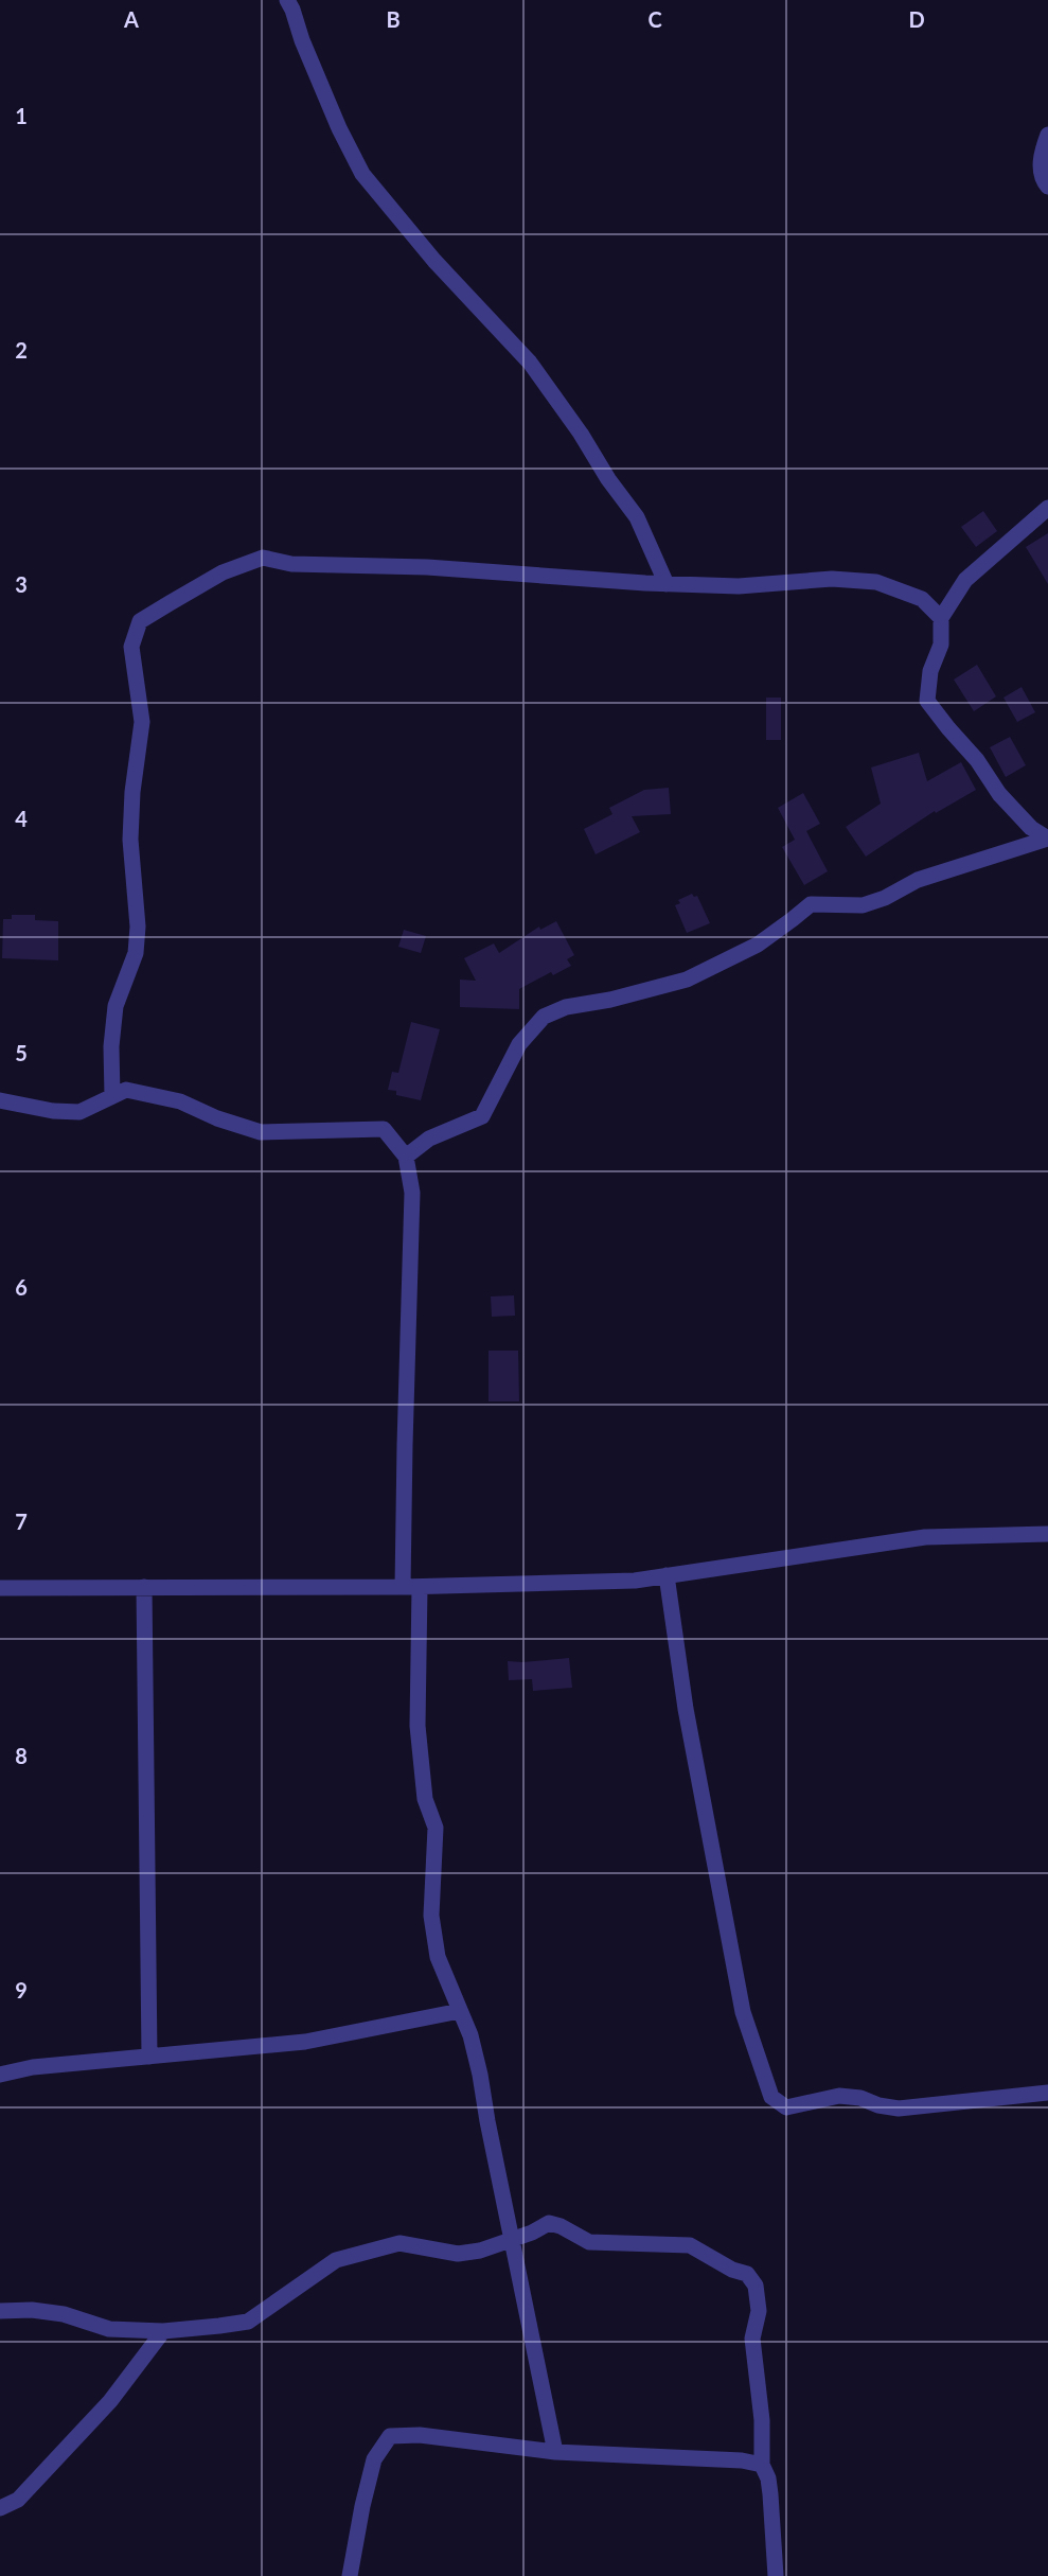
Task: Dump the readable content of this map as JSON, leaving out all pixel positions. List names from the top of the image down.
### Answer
{
  "grid": {
    "columns": [
      "A",
      "B",
      "C",
      "D"
    ],
    "rows": [
      "1",
      "2",
      "3",
      "4",
      "5",
      "6",
      "7",
      "8",
      "9"
    ]
  }
}
